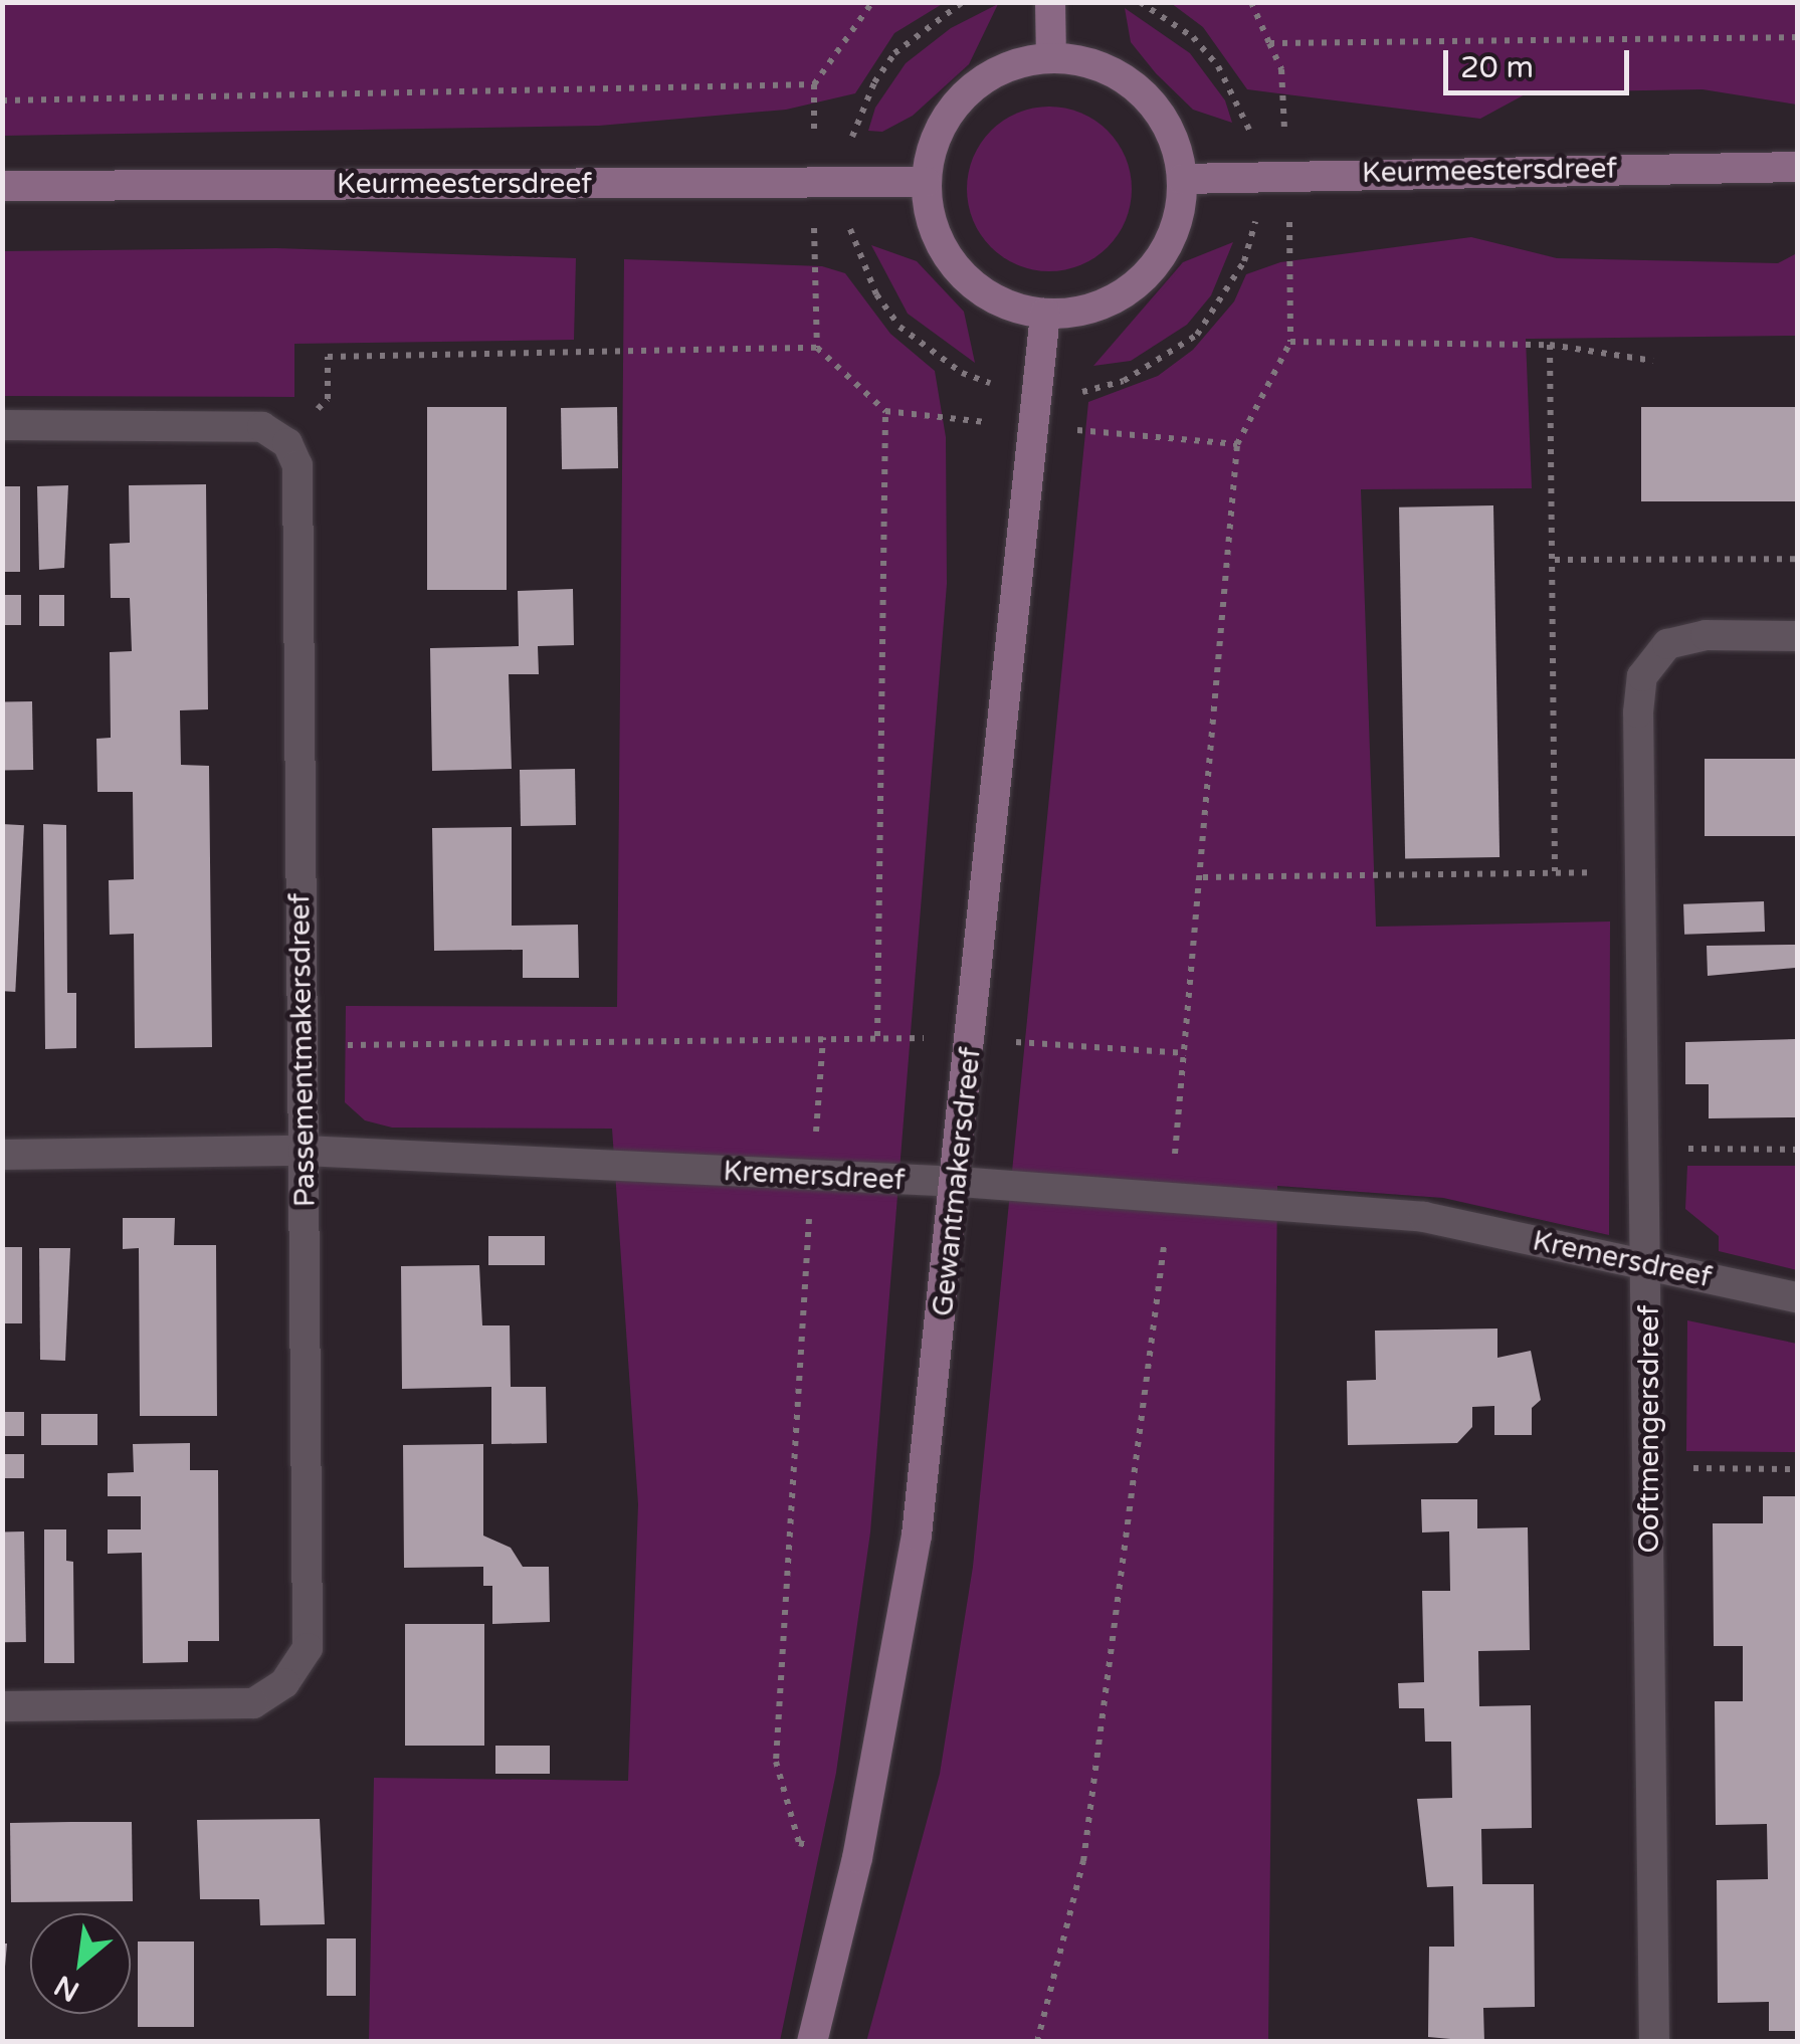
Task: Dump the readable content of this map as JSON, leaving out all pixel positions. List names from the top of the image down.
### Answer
{
  "streets": {
    "street": [
      "Keurmeestersdreef",
      "Passementmakersdreef",
      "Kremersdreef",
      "Gewantmakersdreef",
      "Ooftmengersdreef"
    ]
  },
  "crossings": [
    ["Keurmeestersdreef", "Gewantmakersdreef"],
    ["Passementmakersdreef", "Kremersdreef"],
    ["Kremersdreef", "Gewantmakersdreef"],
    ["Kremersdreef", "Ooftmengersdreef"]
  ],
  "scale_bar": "20 m",
  "north": "bottom left"
}
